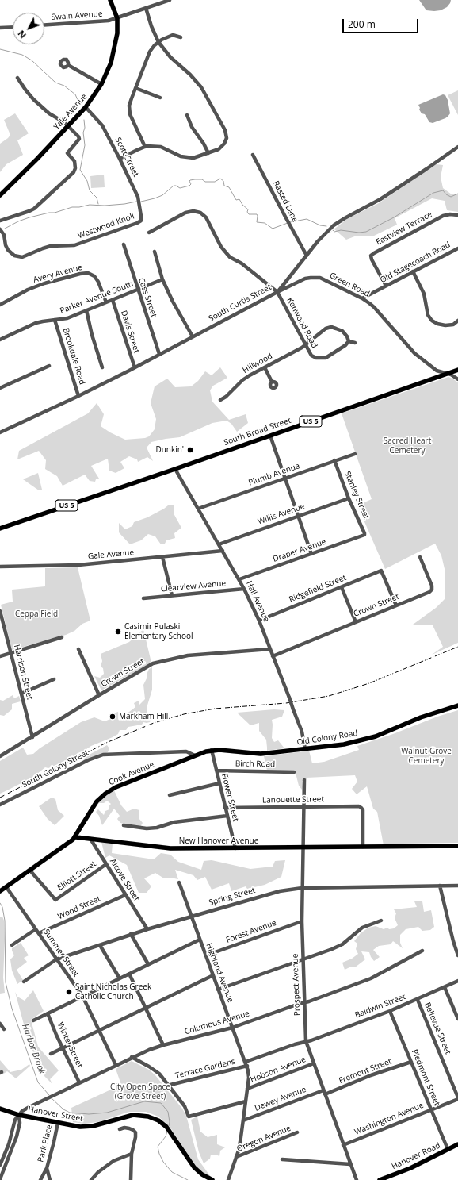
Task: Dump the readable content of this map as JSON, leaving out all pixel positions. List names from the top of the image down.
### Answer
{
  "streets": {
    "main road": [
      "Yale Avenue",
      "US 5",
      "South Broad Street",
      "Old Colony Road",
      "Cook Avenue",
      "New Hanover Avenue",
      "Hanover Street",
      "Hanover Road"
    ],
    "street": [
      "Swain Avenue",
      "Scott Street",
      "Rasted Lane",
      "Westwood Knoll",
      "Eastview Terrace",
      "Old Stagecoach Road",
      "Avery Avenue",
      "Green Road",
      "Parker Avenue South",
      "Cass Street",
      "South Curtis Street",
      "Kenwood Road",
      "Davis Street",
      "Brookdale Road",
      "Hillwood",
      "Plumb Avenue",
      "Stanley Street",
      "Willis Avenue",
      "Draper Avenue",
      "Gale Avenue",
      "Clearview Avenue",
      "Ridgefield Street",
      "Hall Avenue",
      "Crown Street",
      "Harrison Street",
      "Birch Road",
      "South Colony Street",
      "Flower Street",
      "Lanouette Street",
      "Elliott Street",
      "Alcove Street",
      "Spring Street",
      "Wood Street",
      "Forest Avenue",
      "Summer Street",
      "Highland Avenue",
      "Prospect Avenue",
      "Baldwin Street",
      "Columbus Avenue",
      "Bellevue Street",
      "Winter Street",
      "Terrace Gardens",
      "Hobson Avenue",
      "Fremont Street",
      "Piedmont Street",
      "Dewey Avenue",
      "Washington Avenue",
      "Oregon Avenue",
      "Park Place"
    ]
  },
  "crossings": [
    ["Swain Avenue", "Yale Avenue"],
    ["Yale Avenue", "Scott Street"],
    ["Scott Street", "Westwood Knoll"],
    ["Rasted Lane", "South Curtis Street"],
    ["Eastview Terrace", "Old Stagecoach Road"],
    ["Old Stagecoach Road", "Green Road"],
    ["Avery Avenue", "Parker Avenue South"],
    ["Green Road", "South Curtis Street"],
    ["Green Road", "Kenwood Road"],
    ["Green Road", "South Broad Street"],
    ["Parker Avenue South", "Cass Street"],
    ["Parker Avenue South", "Davis Street"],
    ["Parker Avenue South", "Brookdale Road"],
    ["Cass Street", "South Curtis Street"],
    ["South Curtis Street", "Kenwood Road"],
    ["South Curtis Street", "Davis Street"],
    ["South Curtis Street", "Brookdale Road"],
    ["Kenwood Road", "Hillwood"],
    ["South Broad Street", "Hall Avenue"],
    ["Plumb Avenue", "Stanley Street"],
    ["Plumb Avenue", "Hall Avenue"],
    ["Stanley Street", "Willis Avenue"],
    ["Stanley Street", "Draper Avenue"],
    ["Willis Avenue", "Hall Avenue"],
    ["Draper Avenue", "Hall Avenue"],
    ["Gale Avenue", "Hall Avenue"],
    ["Clearview Avenue", "Hall Avenue"],
    ["Ridgefield Street", "Hall Avenue"],
    ["Ridgefield Street", "Crown Street"],
    ["Hall Avenue", "Crown Street"],
    ["Hall Avenue", "Old Colony Road"],
    ["Crown Street", "Harrison Street"],
    ["Old Colony Road", "Cook Avenue"],
    ["Old Colony Road", "Flower Street"],
    ["Birch Road", "Flower Street"],
    ["South Colony Street", "Cook Avenue"],
    ["Cook Avenue", "Flower Street"],
    ["Cook Avenue", "New Hanover Avenue"],
    ["Cook Avenue", "Elliott Street"],
    ["Cook Avenue", "Summer Street"],
    ["Flower Street", "Lanouette Street"],
    ["Flower Street", "New Hanover Avenue"],
    ["Lanouette Street", "New Hanover Avenue"],
    ["Lanouette Street", "Prospect Avenue"],
    ["New Hanover Avenue", "Alcove Street"],
    ["New Hanover Avenue", "Prospect Avenue"],
    ["Elliott Street", "Alcove Street"],
    ["Alcove Street", "Spring Street"],
    ["Alcove Street", "Wood Street"],
    ["Spring Street", "Summer Street"],
    ["Spring Street", "Highland Avenue"],
    ["Spring Street", "Prospect Avenue"],
    ["Wood Street", "Summer Street"],
    ["Forest Avenue", "Highland Avenue"],
    ["Forest Avenue", "Prospect Avenue"],
    ["Summer Street", "Columbus Avenue"],
    ["Highland Avenue", "Baldwin Street"],
    ["Highland Avenue", "Columbus Avenue"],
    ["Highland Avenue", "Terrace Gardens"],
    ["Highland Avenue", "Hobson Avenue"],
    ["Highland Avenue", "Dewey Avenue"],
    ["Highland Avenue", "Oregon Avenue"],
    ["Prospect Avenue", "Baldwin Street"],
    ["Prospect Avenue", "Columbus Avenue"],
    ["Prospect Avenue", "Hobson Avenue"],
    ["Prospect Avenue", "Fremont Street"],
    ["Prospect Avenue", "Dewey Avenue"],
    ["Prospect Avenue", "Washington Avenue"],
    ["Baldwin Street", "Bellevue Street"],
    ["Baldwin Street", "Piedmont Street"],
    ["Columbus Avenue", "Winter Street"],
    ["Columbus Avenue", "Hanover Street"],
    ["Bellevue Street", "Washington Avenue"],
    ["Fremont Street", "Piedmont Street"],
    ["Fremont Street", "Dewey Avenue"],
    ["Piedmont Street", "Washington Avenue"],
    ["Piedmont Street", "Hanover Road"],
    ["Hanover Street", "Park Place"]
  ],
  "water": ["Harbor Brook"],
  "parks": [
    "Sacred Heart Cemetery",
    "Ceppa Field",
    "Walnut Grove Cemetery",
    "City Open Space (Grove Street)"
  ],
  "places": [
    "Dunkin'",
    "Casimir Pulaski Elementary School",
    "Markham Hill",
    "Saint Nicholas Greek Catholic Church"
  ],
  "scale_bar": "200 m",
  "north": "bottom left"
}
